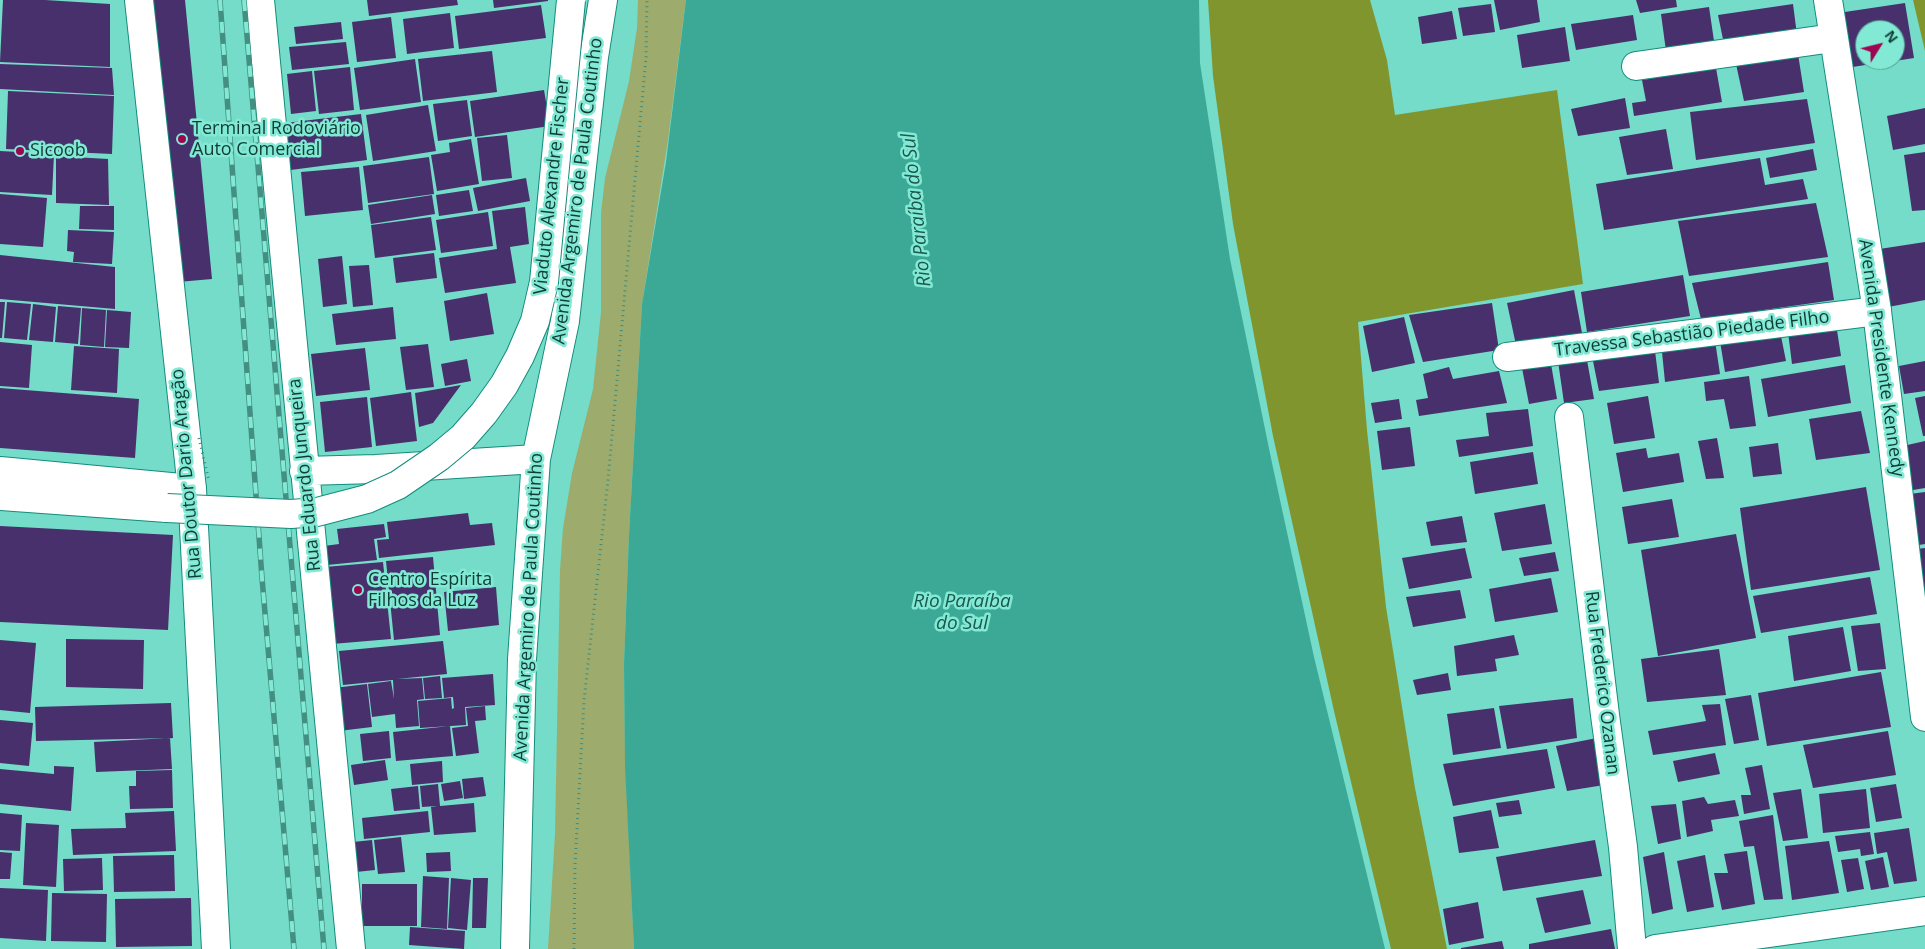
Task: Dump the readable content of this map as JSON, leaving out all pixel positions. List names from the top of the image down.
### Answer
{
  "streets": {
    "street": [
      "Viaduto Alexandre Fischer",
      "Avenida Argemiro de Paula Coutinho",
      "Travessa Sebastião Piedade Filho",
      "Avenida Presidente Kennedy",
      "Rua Doutor Dario Aragão",
      "Rua Eduardo Junqueira",
      "Rua Frederico Ozanan"
    ]
  },
  "crossings": [
    ["Travessa Sebastião Piedade Filho", "Avenida Presidente Kennedy"]
  ],
  "water": ["Rio Paraíba do Sul"],
  "places": ["Terminal Rodoviário Auto Comercial", "Sicoob", "Centro Espírita Filhos da Luz"],
  "north": "top right"
}
